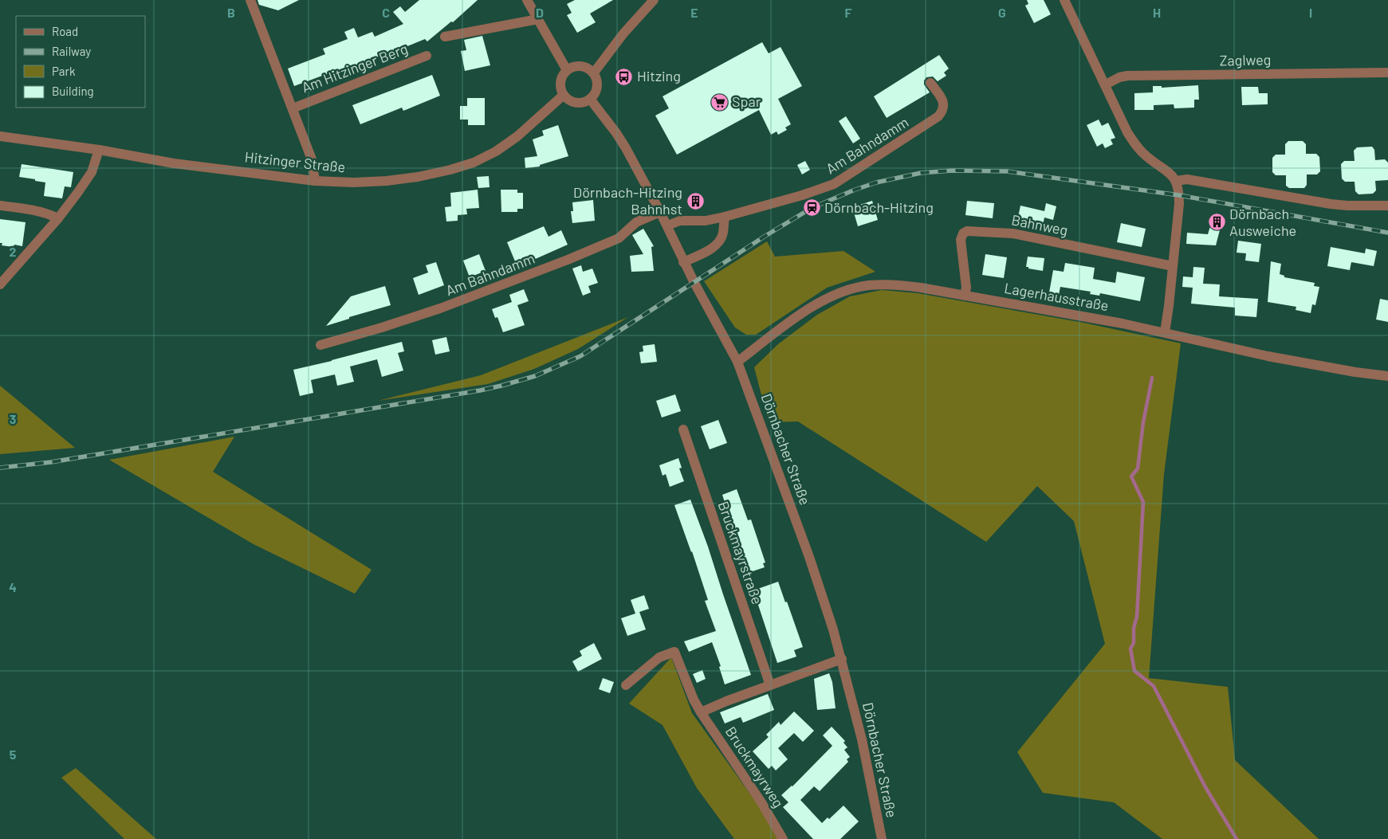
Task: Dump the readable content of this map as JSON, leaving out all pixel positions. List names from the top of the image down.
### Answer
{
  "streets": {
    "street": [
      "Zaglweg",
      "Am Hitzinger Berg",
      "Am Bahndamm",
      "Hitzinger Straße",
      "Bahnweg",
      "Lagerhausstraße",
      "Dörnbacher Straße",
      "Bruckmayrstraße",
      "Bruckmayrweg"
    ]
  },
  "crossings": [
    ["Am Hitzinger Berg", "Hitzinger Straße"],
    ["Am Bahndamm", "Dörnbacher Straße"],
    ["Hitzinger Straße", "Dörnbacher Straße"],
    ["Bahnweg", "Lagerhausstraße"],
    ["Lagerhausstraße", "Dörnbacher Straße"]
  ],
  "places": {
    "bus stop": ["Hitzing"],
    "supermarket": ["Spar"],
    "building": ["Dörnbach-Hitzing Bahnhst", "Dörnbach Ausweiche"],
    "station": ["Dörnbach-Hitzing"]
  },
  "legend": [
    "Road",
    "Railway",
    "Park",
    "Building"
  ],
  "grid": {
    "columns": [
      "B",
      "C",
      "D",
      "E",
      "F",
      "G",
      "H",
      "I"
    ],
    "rows": [
      "2",
      "3",
      "4",
      "5"
    ]
  }
}
